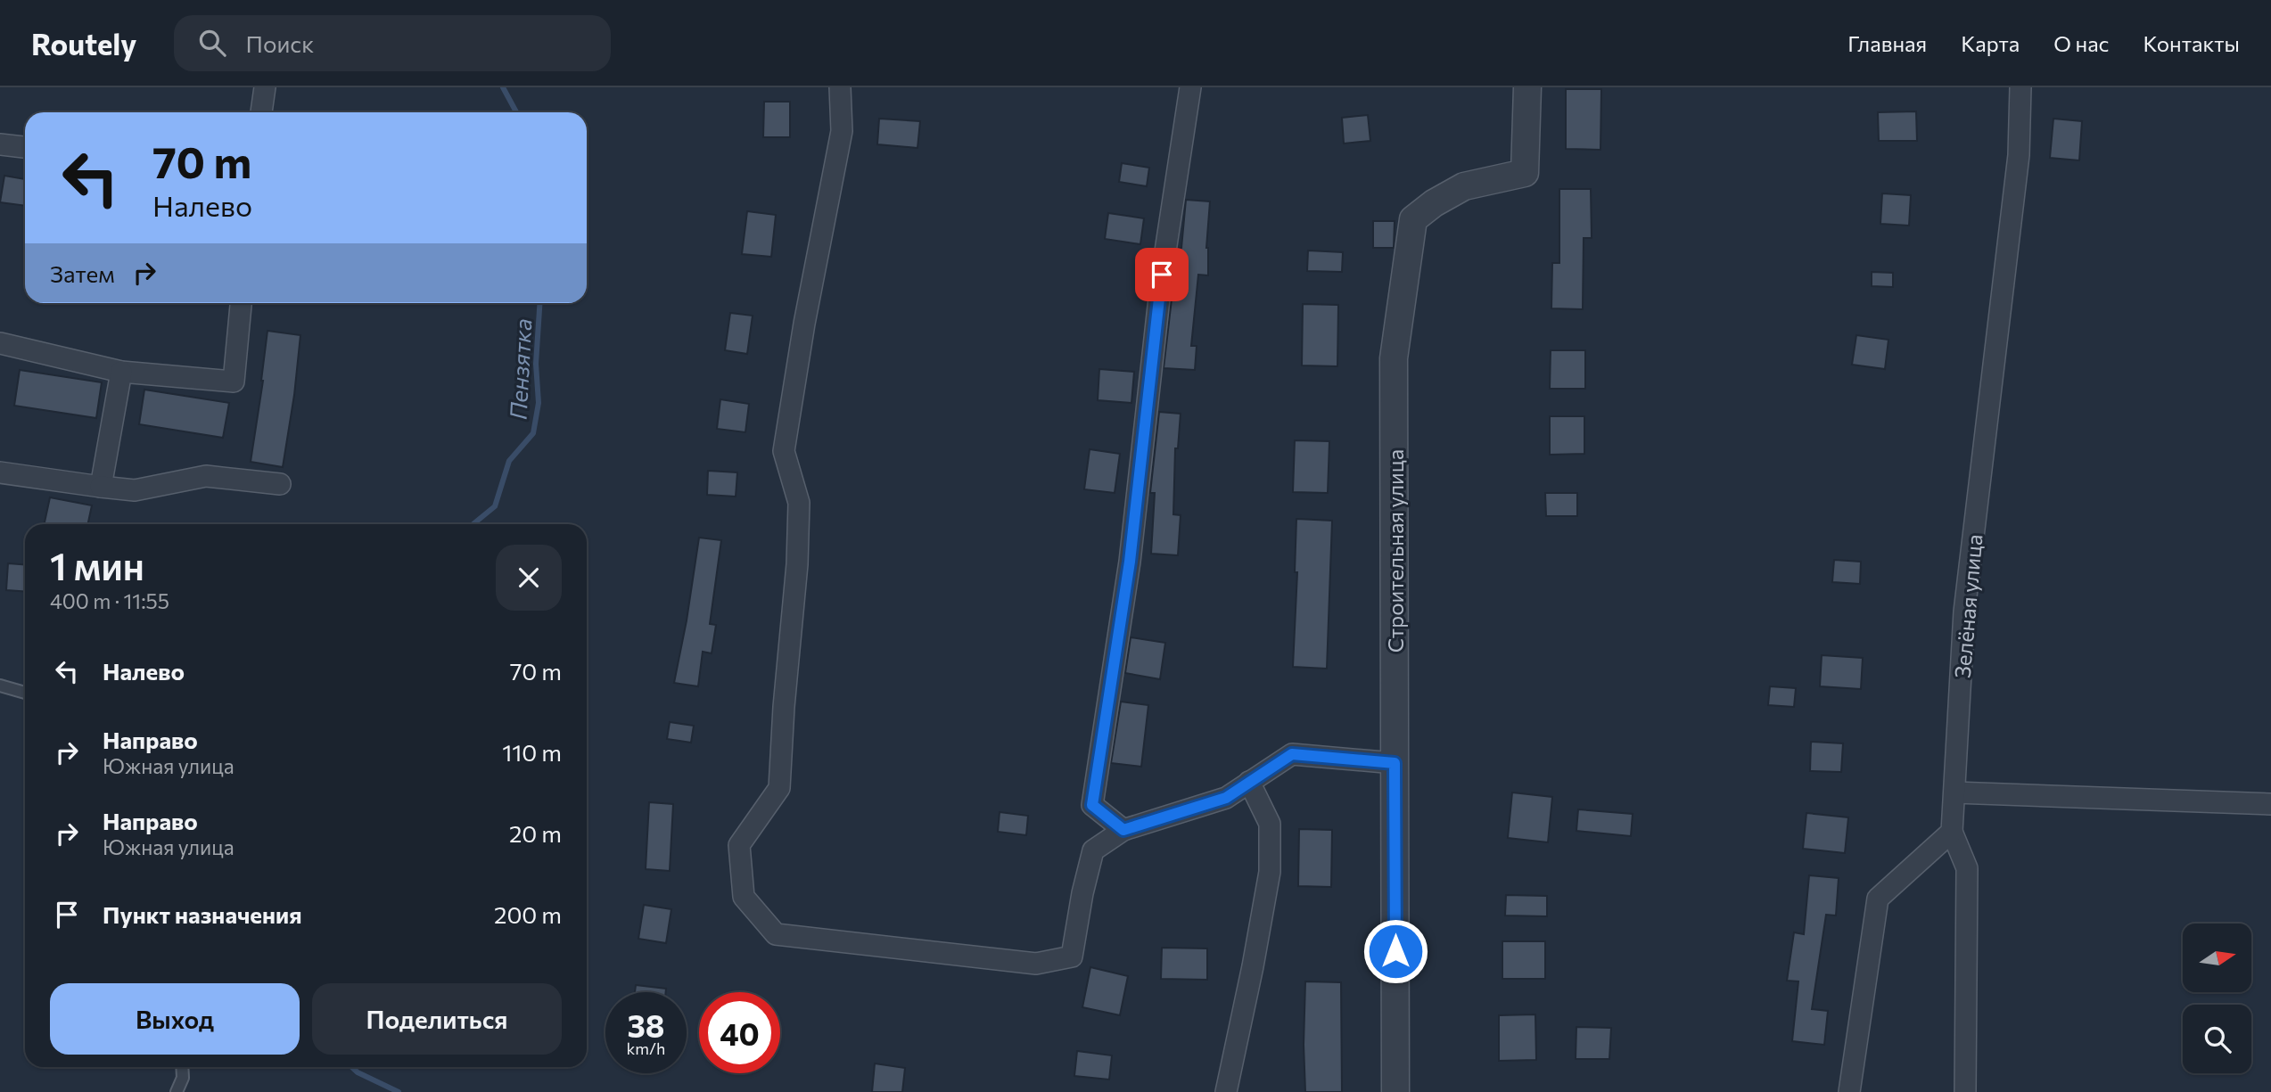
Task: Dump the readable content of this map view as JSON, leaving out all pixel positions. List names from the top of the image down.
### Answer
{
  "streets": {
    "street": ["Строительная улица", "Зелёная улица"]
  },
  "water": ["Пензятка"],
  "north": "right",
  "page": {
    "header": "Routely",
    "search": "Поиск",
    "nav": [
      "Главная",
      "Карта",
      "О нас",
      "Контакты"
    ],
    "turn": ["70 m", "Налево"],
    "then": "Затем",
    "heading": ["1 мин", "400 m · 11:55"],
    "list": [
      {
        "name": "Налево",
        "value": "70 m"
      },
      {
        "name": "Направо",
        "note": "Южная улица",
        "value": "110 m"
      },
      {
        "name": "Направо",
        "note": "Южная улица",
        "value": "20 m"
      },
      {
        "name": "Пункт назначения",
        "value": "200 m"
      }
    ],
    "buttons": ["Выход", "Поделиться"],
    "speed": "38 km/h",
    "limit": "40"
  }
}
